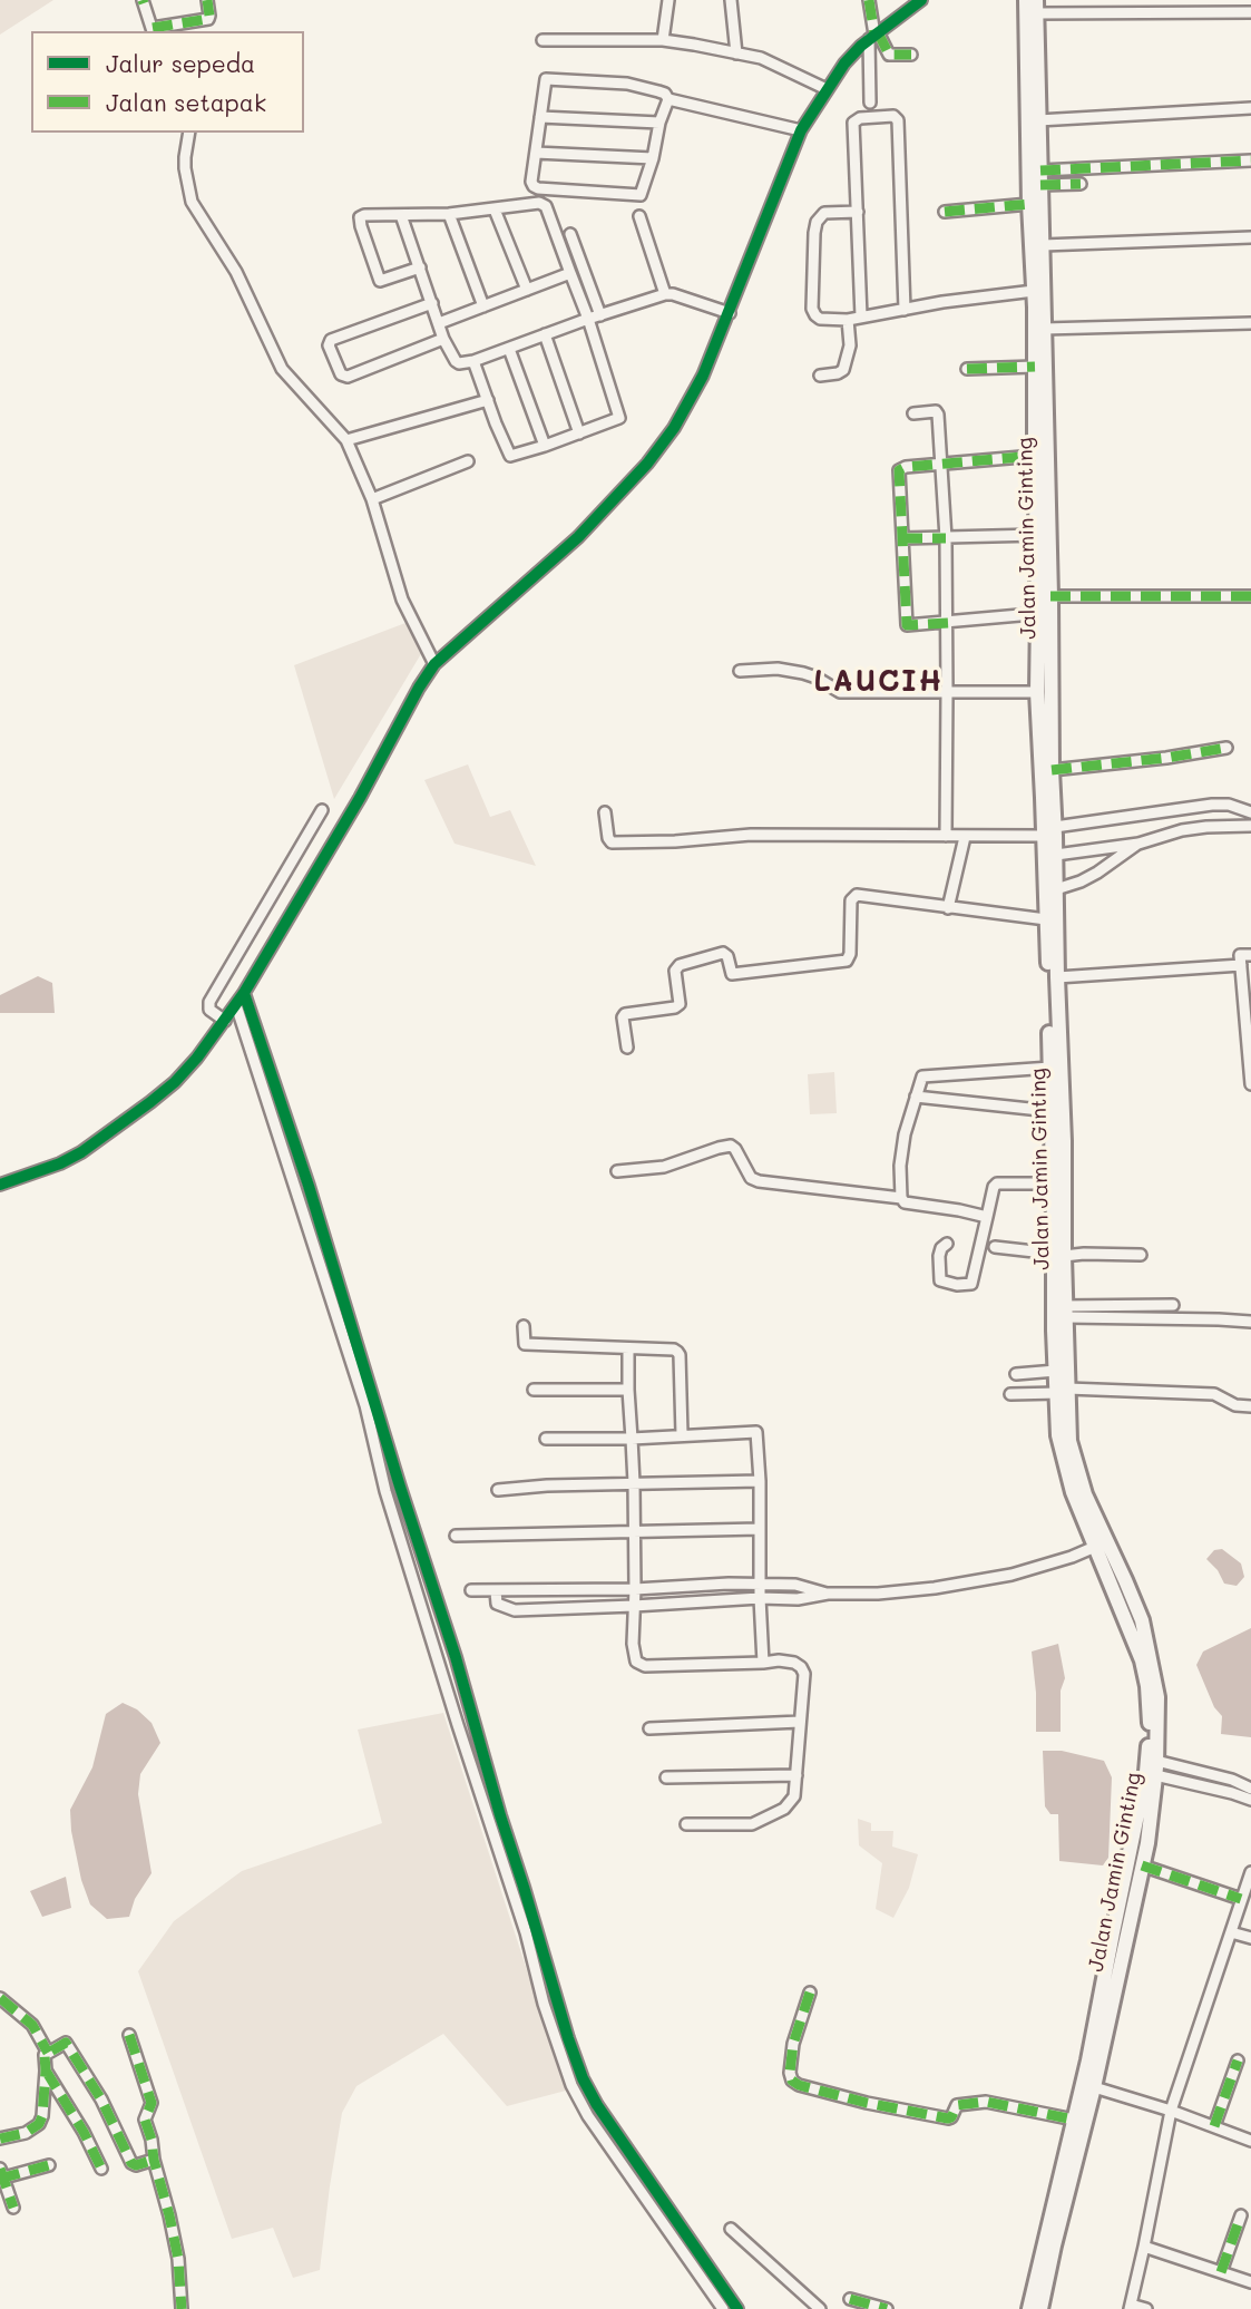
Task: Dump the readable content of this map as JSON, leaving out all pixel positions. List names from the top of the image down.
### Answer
{
  "streets": {
    "highway": ["Jalan Jamin Ginting"]
  },
  "districts": ["LAUCIH"],
  "legend": ["Jalur sepeda", "Jalan setapak"]
}
